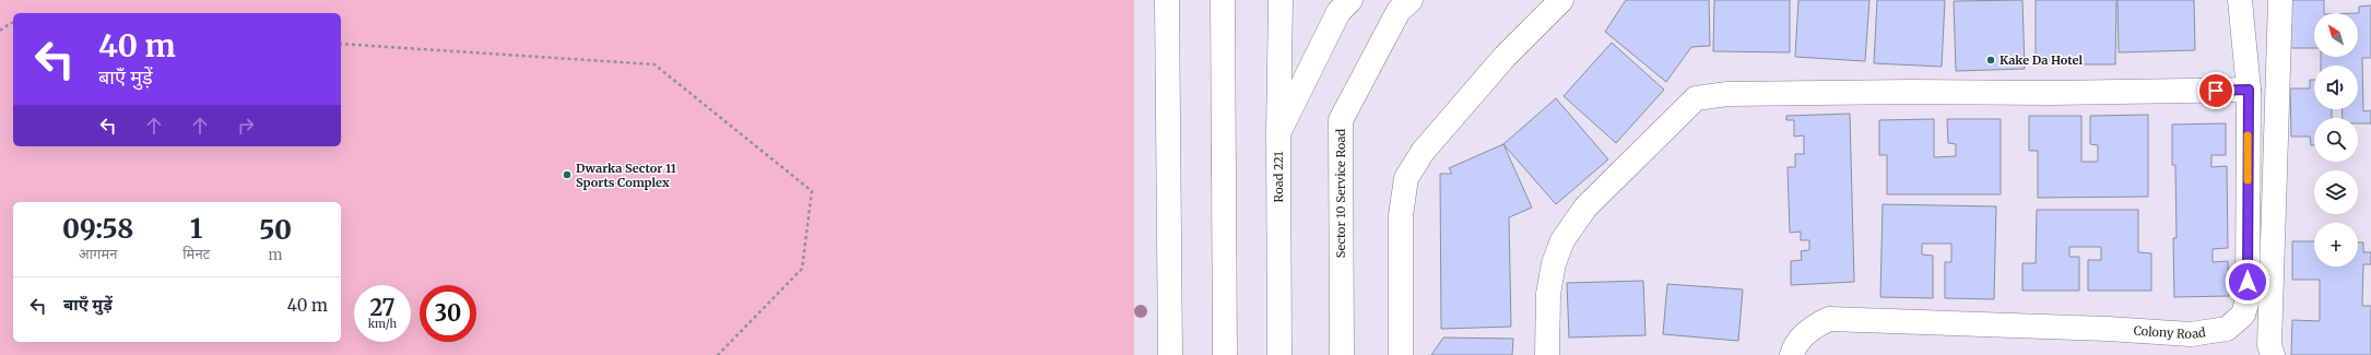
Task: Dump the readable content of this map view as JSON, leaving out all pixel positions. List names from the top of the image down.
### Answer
{
  "streets": {
    "street": ["Road 221", "Sector 10 Service Road", "Colony Road"]
  },
  "places": ["Kake Da Hotel", "Dwarka Sector 11 Sports Complex"],
  "north": "top left",
  "page": {
    "map_buttons": "+",
    "turn": ["40 m", "बाएँ मुड़ें"],
    "eta": [
      "09:58",
      "आगमन",
      "1",
      "मिनट",
      "50",
      "m"
    ],
    "list": [
      {
        "name": "बाएँ मुड़ें",
        "value": "40 m"
      }
    ],
    "speed": "27 km/h",
    "limit": "30"
  }
}
